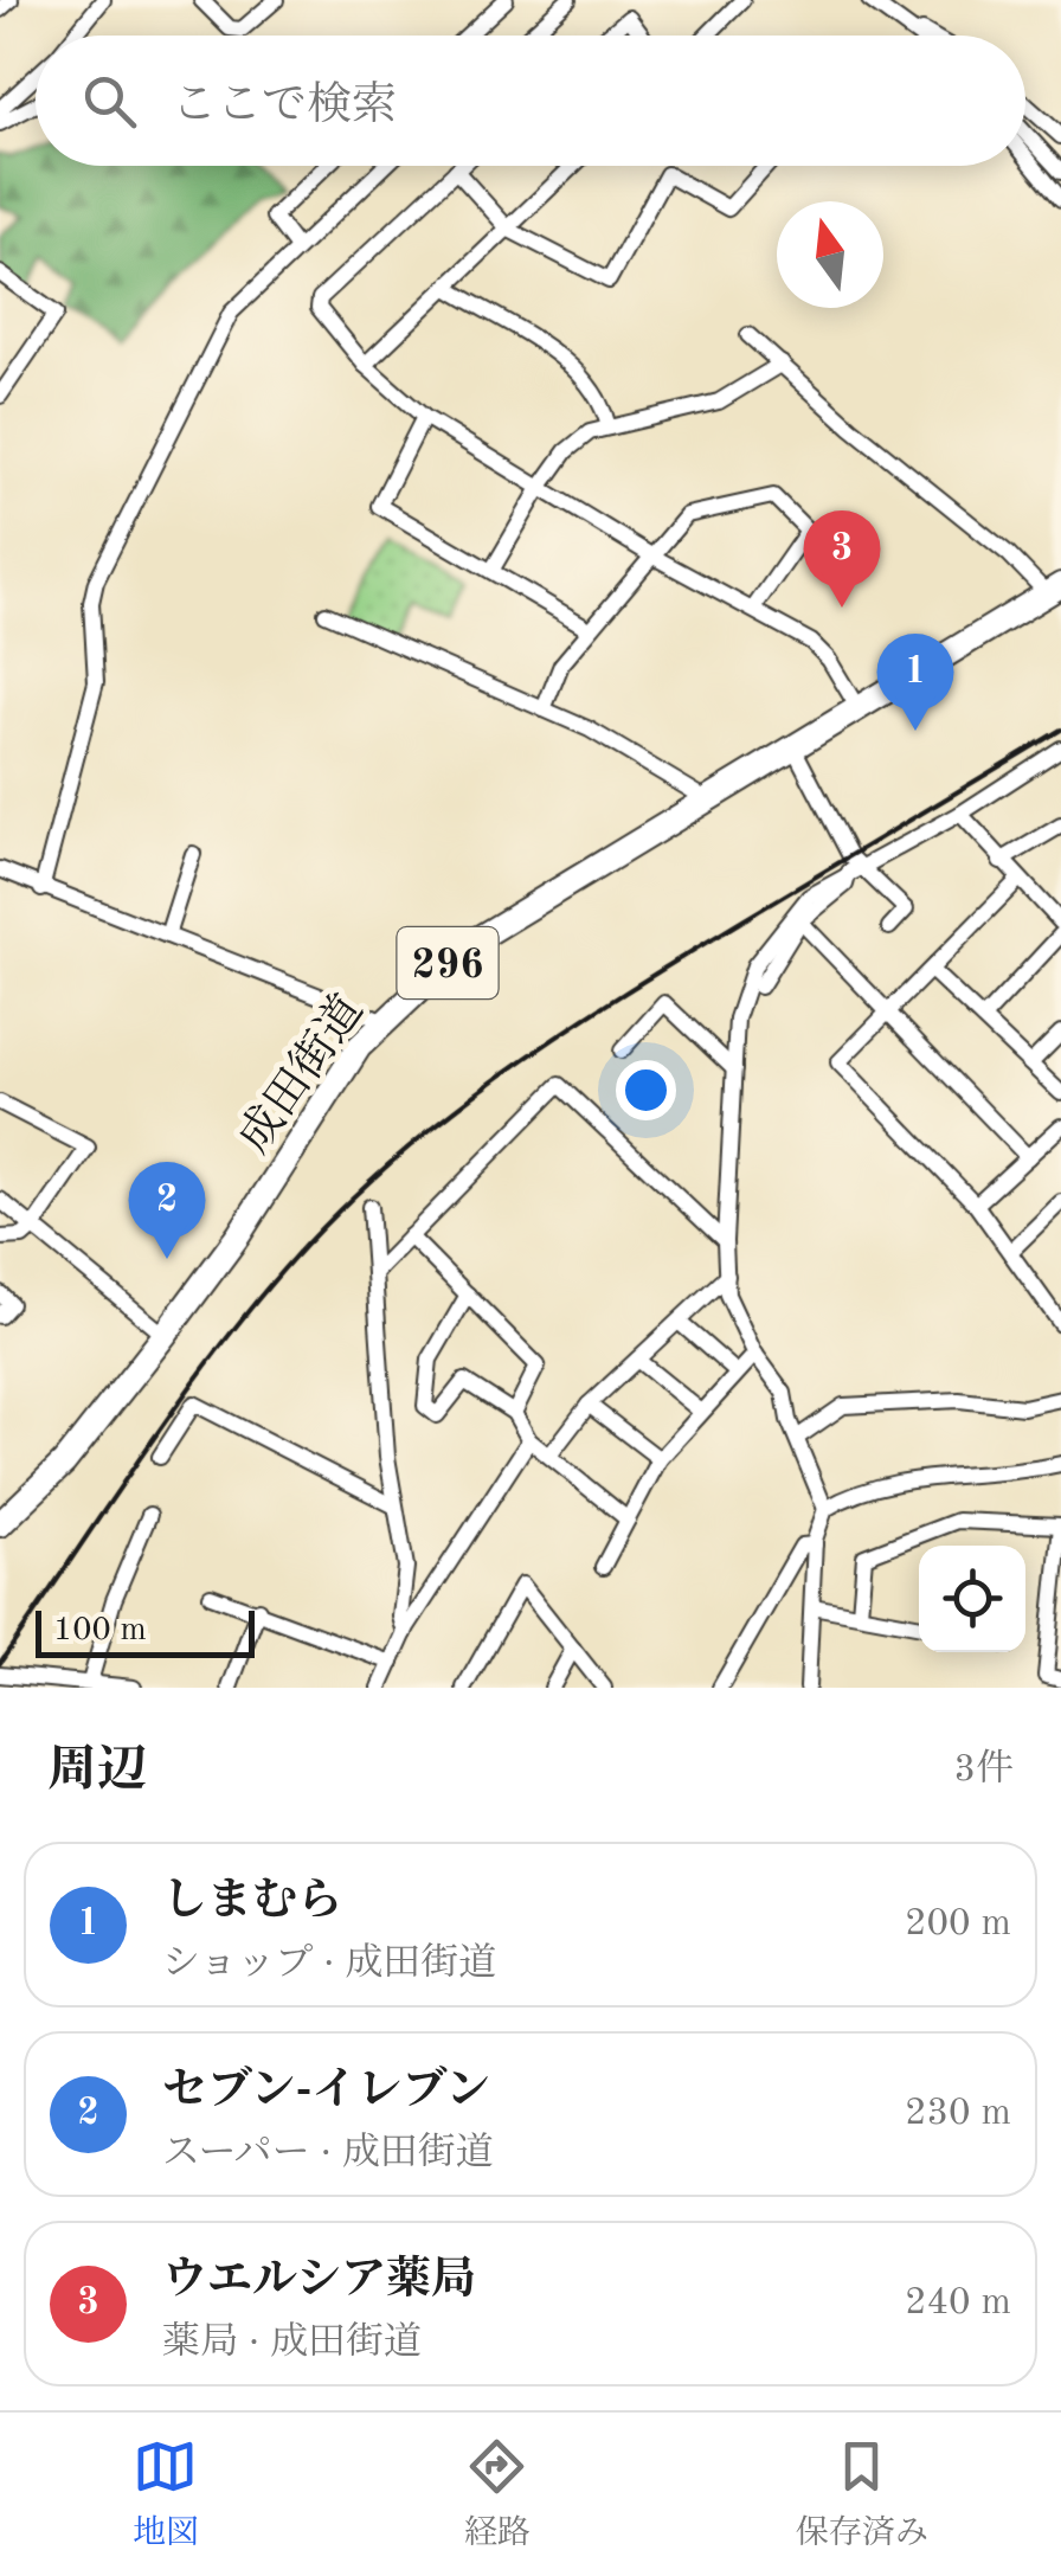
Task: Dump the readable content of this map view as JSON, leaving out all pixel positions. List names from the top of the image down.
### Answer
{
  "streets": {
    "highway": ["296", "成田街道"]
  },
  "scale_bar": "100 m",
  "north": "top",
  "page": {
    "search": "ここで検索",
    "pins": ["3", "1", "2"],
    "scale": "100 m",
    "heading": ["周辺", "3件"],
    "list": [
      {
        "mark": "1",
        "name": "しまむら",
        "note": "ショップ · 成田街道",
        "value": "200 m"
      },
      {
        "mark": "2",
        "name": "セブン-イレブン",
        "note": "スーパー · 成田街道",
        "value": "230 m"
      },
      {
        "mark": "3",
        "name": "ウエルシア薬局",
        "note": "薬局 · 成田街道",
        "value": "240 m"
      }
    ],
    "nav": ["地図", "経路", "保存済み"]
  }
}
